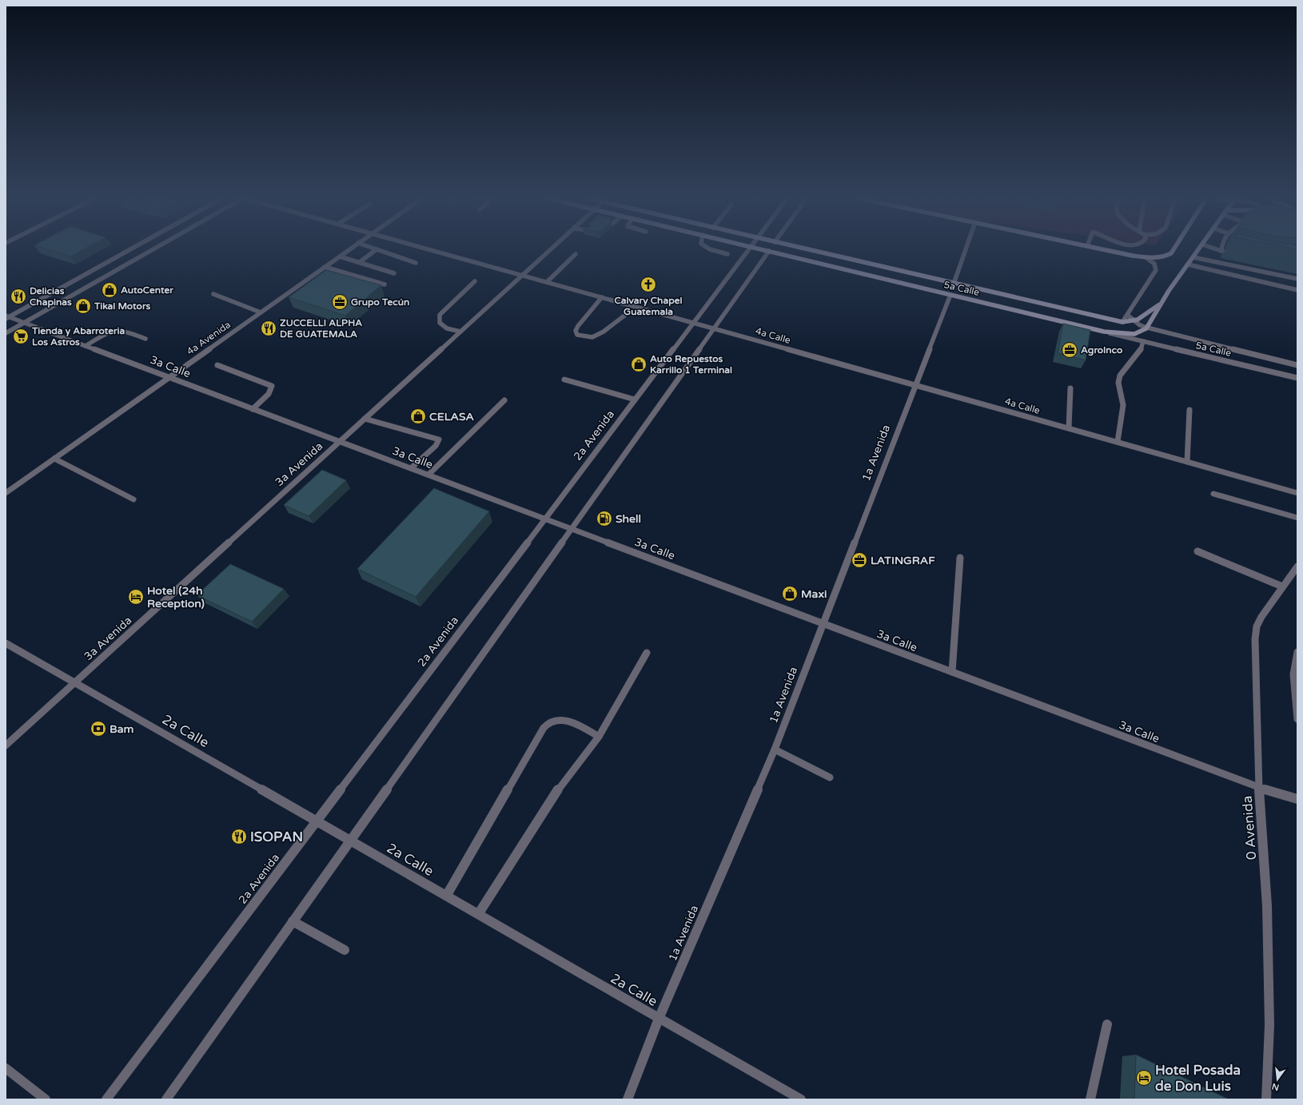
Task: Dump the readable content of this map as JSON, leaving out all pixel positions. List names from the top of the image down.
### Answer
{
  "streets": {
    "main road": ["5a Calle"],
    "street": [
      "4a Calle",
      "4a Avenida",
      "3a Calle",
      "2a Avenida",
      "1a Avenida",
      "3a Avenida",
      "2a Calle",
      "0 Avenida"
    ]
  },
  "crossings": [
    ["5a Calle", "1a Avenida"],
    ["4a Calle", "2a Avenida"],
    ["4a Calle", "1a Avenida"],
    ["4a Calle", "3a Avenida"],
    ["4a Avenida", "3a Calle"],
    ["3a Calle", "2a Avenida"],
    ["3a Calle", "1a Avenida"],
    ["3a Calle", "3a Avenida"],
    ["3a Calle", "0 Avenida"],
    ["2a Avenida", "2a Calle"],
    ["1a Avenida", "2a Calle"],
    ["3a Avenida", "2a Calle"]
  ],
  "places": {
    "church": ["Calvary Chapel Guatemala"],
    "shop": [
      "AutoCenter",
      "Tikal Motors",
      "Auto Repuestos Karrillo 1 Terminal",
      "CELASA",
      "Maxi"
    ],
    "restaurant": ["Delicias Chapinas", "ZUCCELLI ALPHA DE GUATEMALA", "ISOPAN"],
    "office": ["Grupo Tecún", "AgroInco", "LATINGRAF"],
    "supermarket": ["Tienda y Abarroteria Los Astros"],
    "fuel station": ["Shell"],
    "hotel": ["Hotel (24h Reception)", "Hotel Posada de Don Luis"],
    "bank": ["Bam"]
  },
  "north": "bottom"
}
